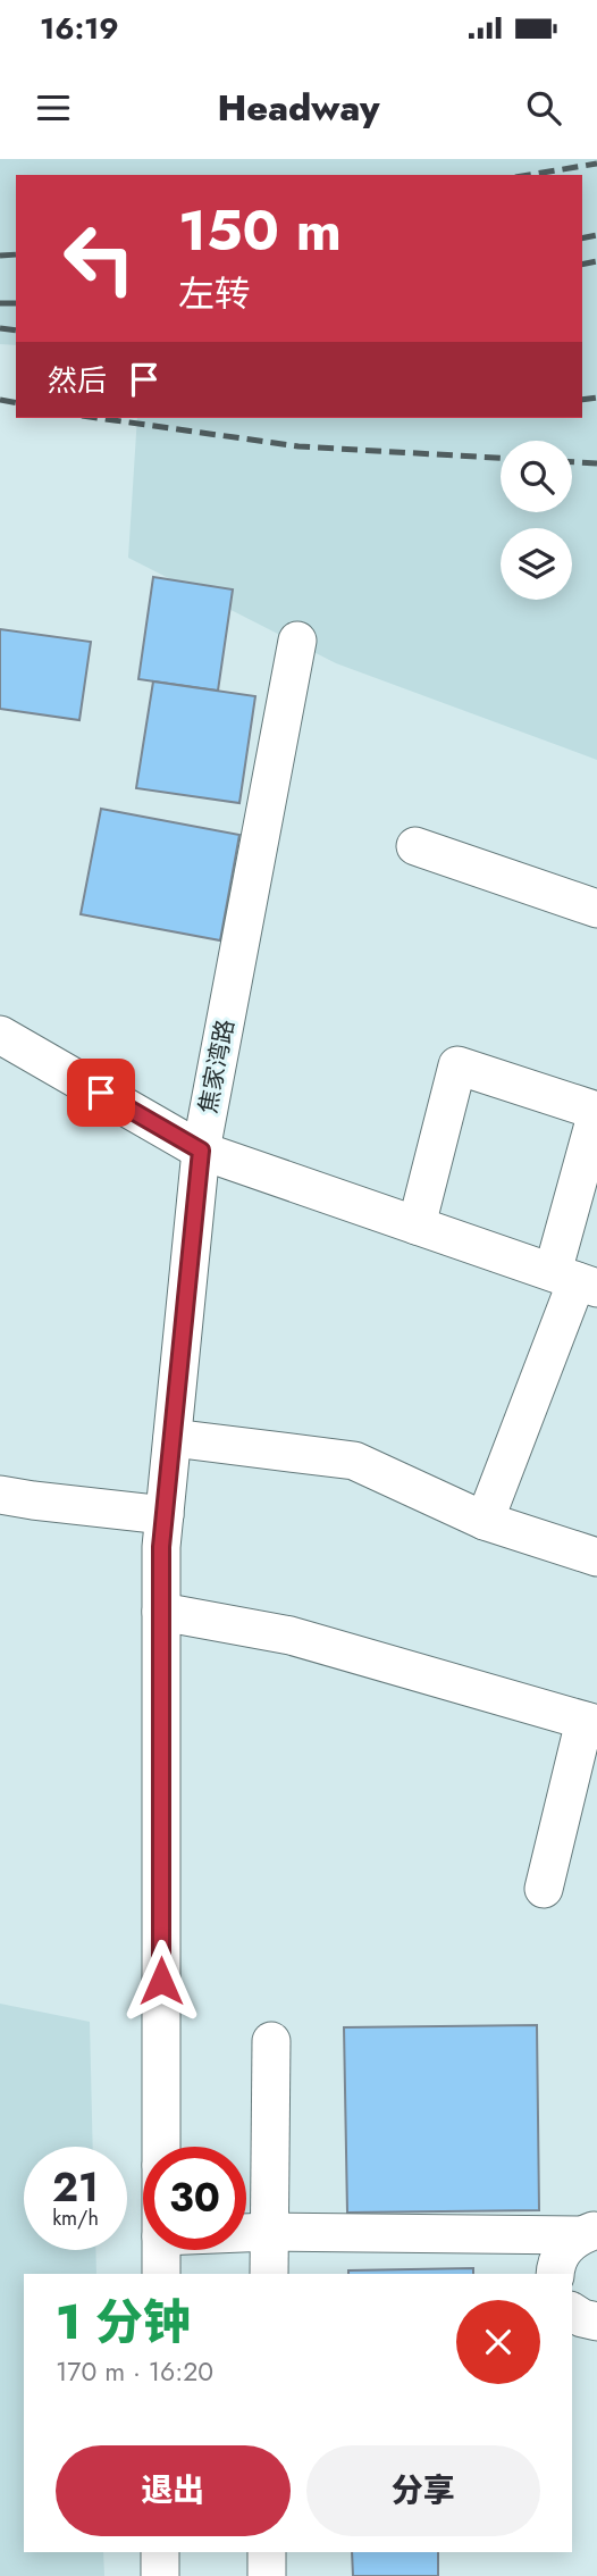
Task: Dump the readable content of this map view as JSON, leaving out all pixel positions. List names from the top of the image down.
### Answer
{
  "streets": {
    "street": ["焦家湾路"]
  },
  "page": {
    "status": "16:19",
    "header": "Headway",
    "turn": ["150 m", "左转"],
    "then": "然后",
    "speed": "21 km/h",
    "limit": "30",
    "heading": ["1 分钟", "170 m · 16:20"],
    "buttons": ["退出", "分享"]
  }
}
